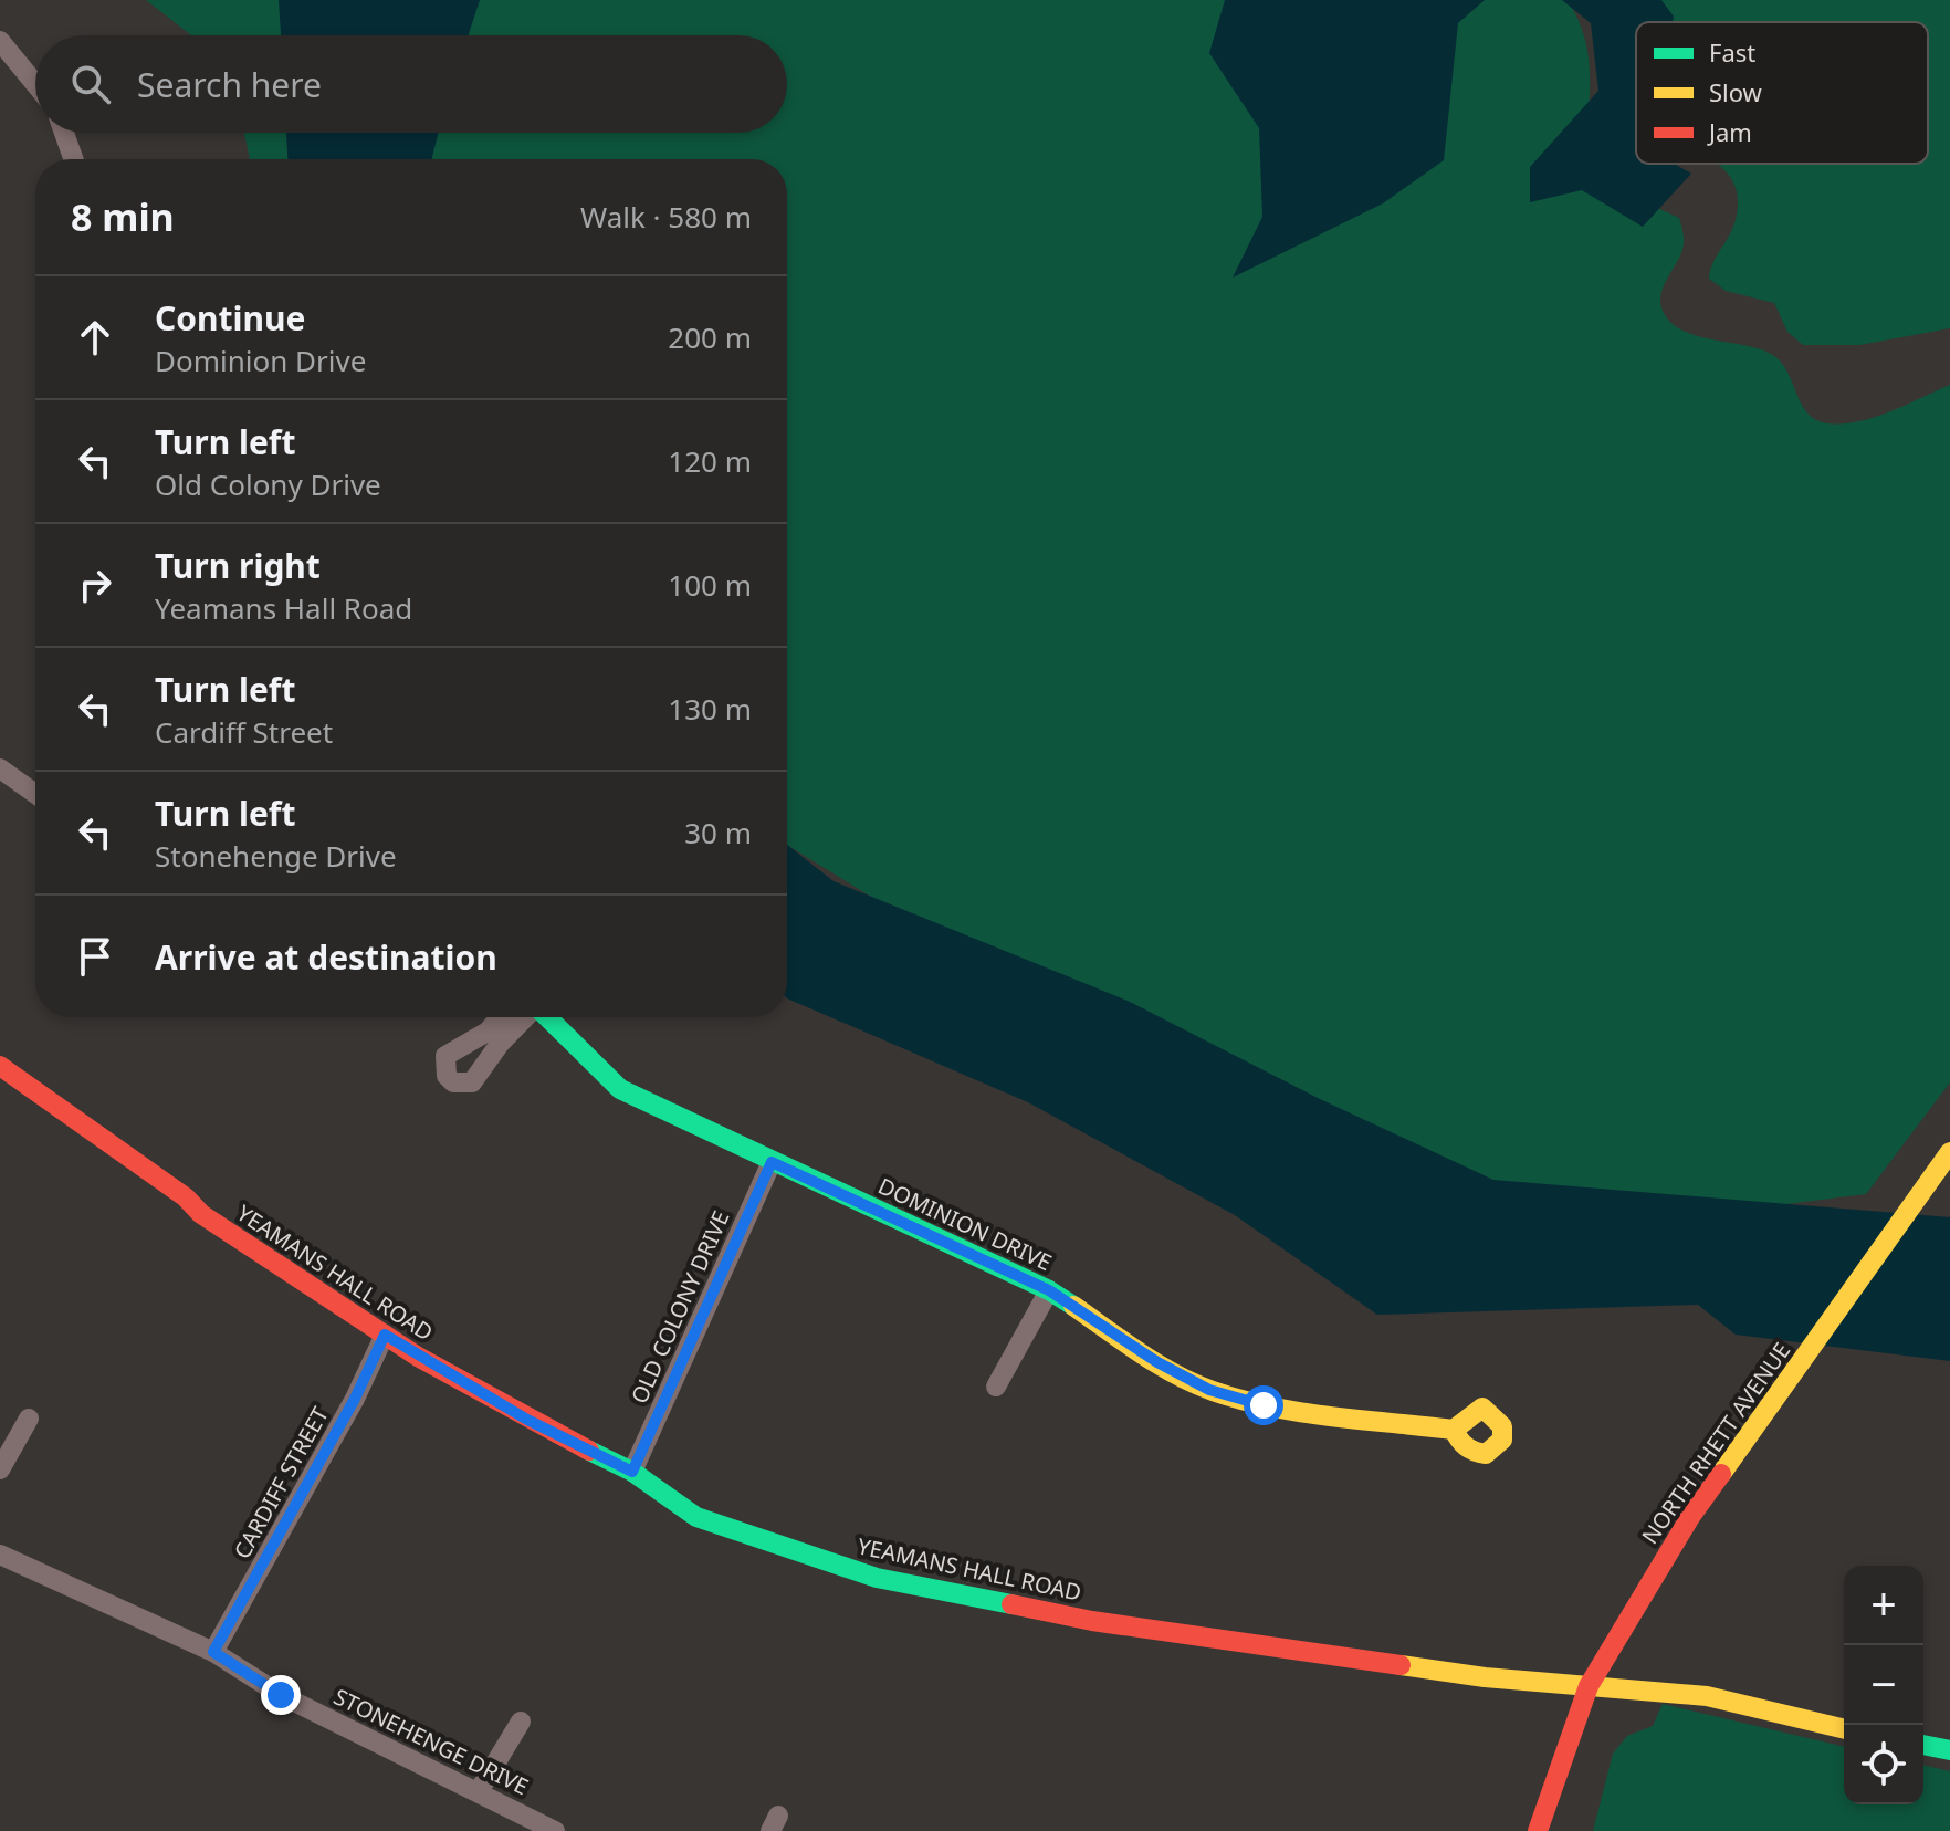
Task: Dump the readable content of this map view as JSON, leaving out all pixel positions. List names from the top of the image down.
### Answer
{
  "streets": {
    "street": [
      "DOMINION DRIVE",
      "YEAMANS HALL ROAD",
      "OLD COLONY DRIVE",
      "NORTH RHETT AVENUE",
      "CARDIFF STREET",
      "STONEHENGE DRIVE"
    ]
  },
  "crossings": [
    ["DOMINION DRIVE", "OLD COLONY DRIVE"],
    ["YEAMANS HALL ROAD", "OLD COLONY DRIVE"],
    ["YEAMANS HALL ROAD", "NORTH RHETT AVENUE"],
    ["YEAMANS HALL ROAD", "CARDIFF STREET"],
    ["CARDIFF STREET", "STONEHENGE DRIVE"]
  ],
  "legend": ["Fast", "Slow", "Jam"],
  "page": {
    "search": "Search here",
    "heading": ["8 min", "Walk · 580 m"],
    "list": [
      ["Continue", "Dominion Drive", "200 m"],
      ["Turn left", "Old Colony Drive", "120 m"],
      ["Turn right", "Yeamans Hall Road", "100 m"],
      ["Turn left", "Cardiff Street", "130 m"],
      ["Turn left", "Stonehenge Drive", "30 m"],
      "Arrive at destination"
    ],
    "map_buttons": ["+", "−"]
  }
}
